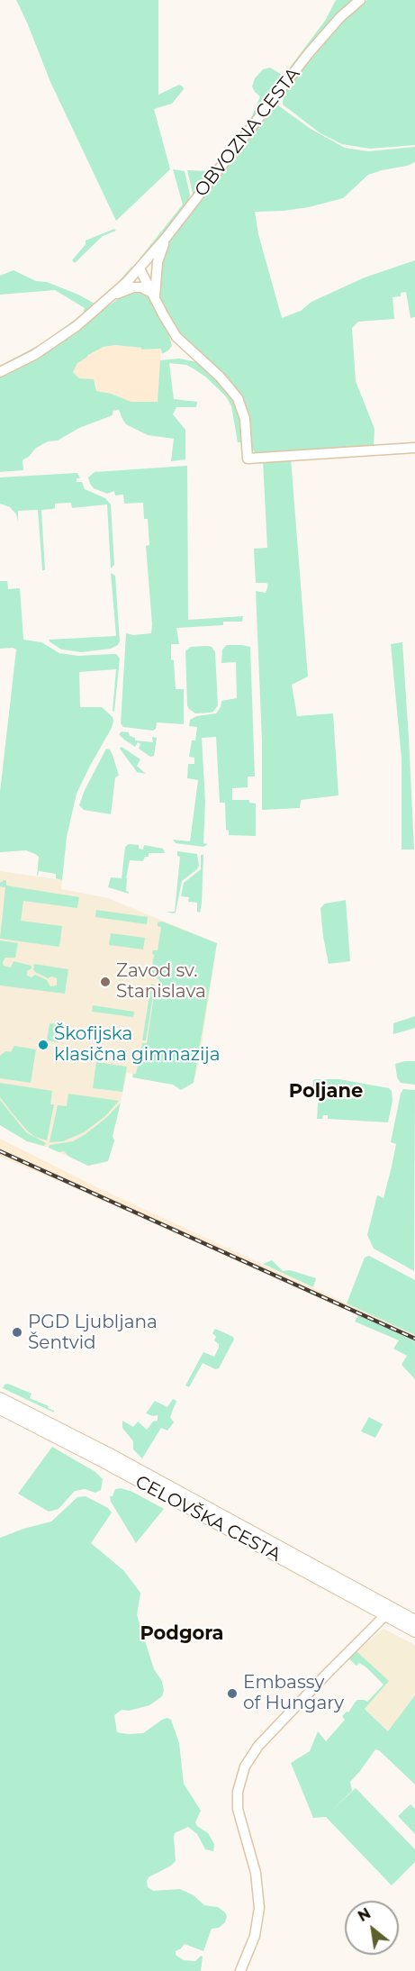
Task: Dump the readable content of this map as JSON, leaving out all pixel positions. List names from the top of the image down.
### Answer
{
  "streets": {
    "main road": ["CELOVŠKA CESTA"],
    "street": ["OBVOZNA CESTA"]
  },
  "districts": ["Poljane", "Podgora"],
  "places": [
    "Zavod sv. Stanislava",
    "Škofijska klasična gimnazija",
    "PGD Ljubljana Šentvid",
    "Embassy of Hungary"
  ],
  "north": "top left"
}
